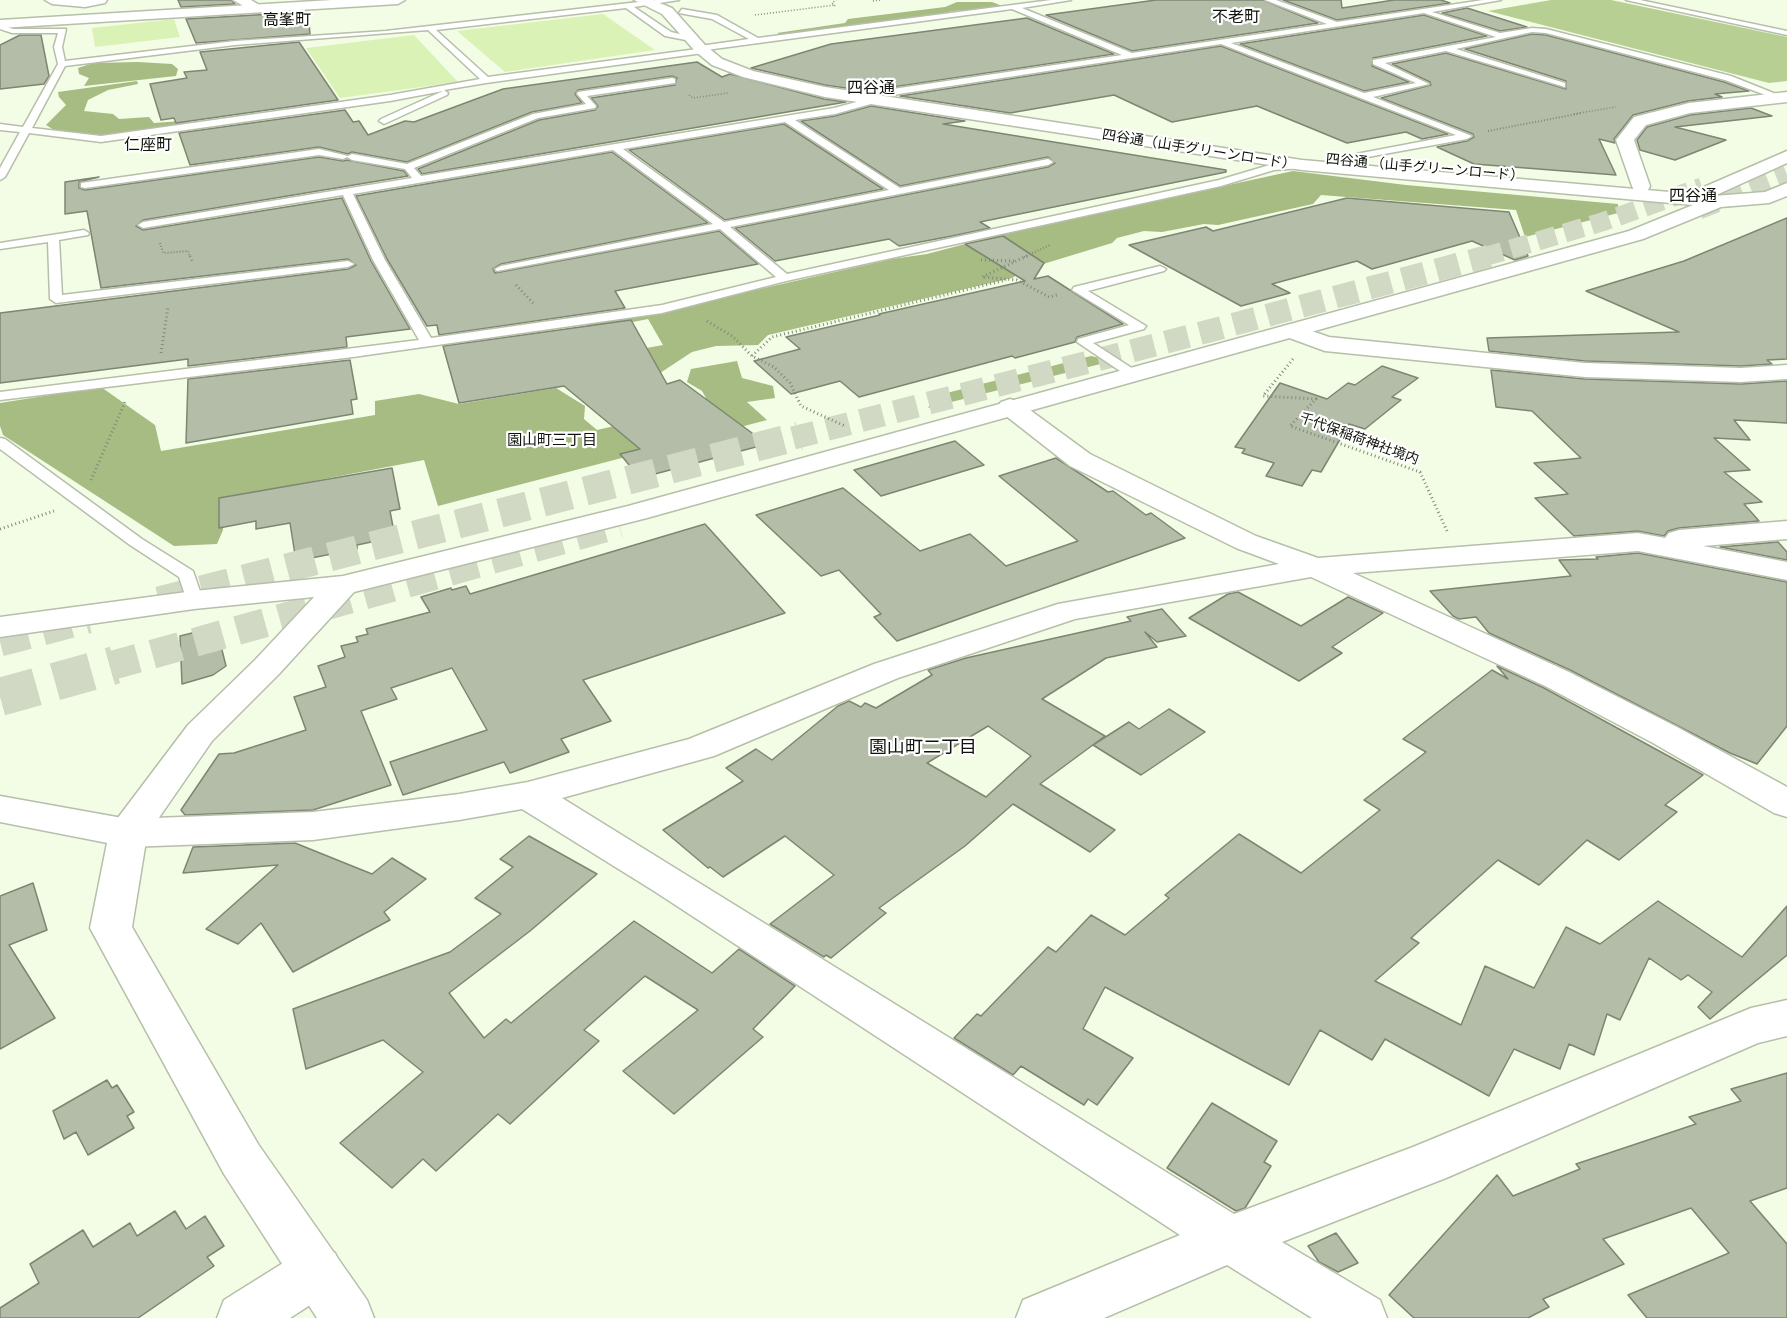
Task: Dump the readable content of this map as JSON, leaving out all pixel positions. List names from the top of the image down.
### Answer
{
  "streets": {
    "street": ["四谷通（山手グリーンロード）", "四谷通 （山手グリーンロード）"],
    "path": ["千代保稲荷神社境内"]
  },
  "crossings": [
    ["四谷通（山手グリーンロード）", "四谷通 （山手グリーンロード）"]
  ],
  "districts": [
    "不老町",
    "高峯町",
    "四谷通",
    "仁座町",
    "四谷通",
    "園山町三丁目",
    "園山町二丁目"
  ]
}
